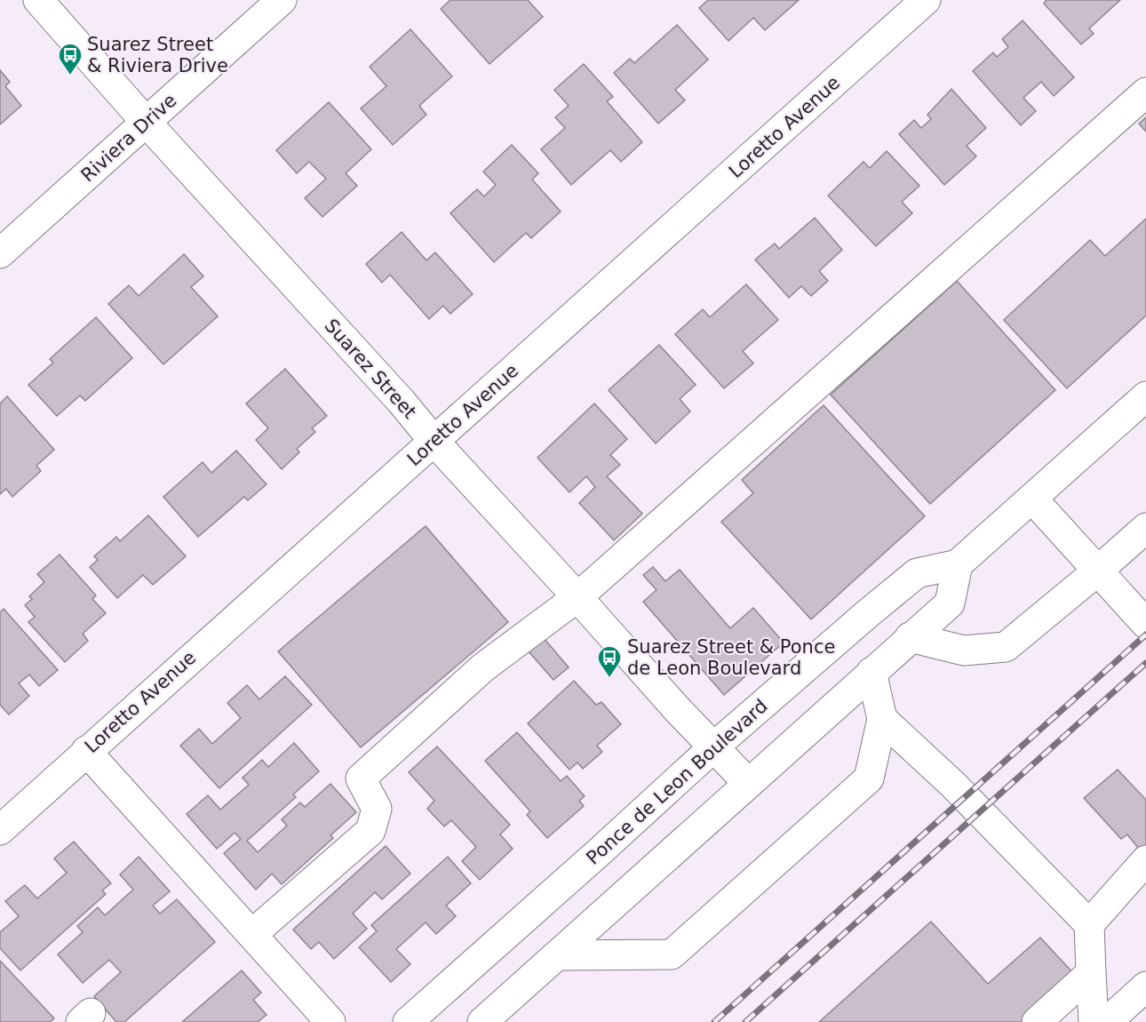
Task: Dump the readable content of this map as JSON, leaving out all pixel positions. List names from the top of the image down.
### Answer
{
  "streets": {
    "main road": [
      "Loretto Avenue",
      "Riviera Drive",
      "Suarez Street",
      "Ponce de Leon Boulevard"
    ]
  },
  "crossings": [
    ["Loretto Avenue", "Suarez Street"],
    ["Riviera Drive", "Suarez Street"],
    ["Suarez Street", "Ponce de Leon Boulevard"]
  ],
  "places": {
    "bus stop": ["Suarez Street & Riviera Drive", "Suarez Street & Ponce de Leon Boulevard"]
  }
}
